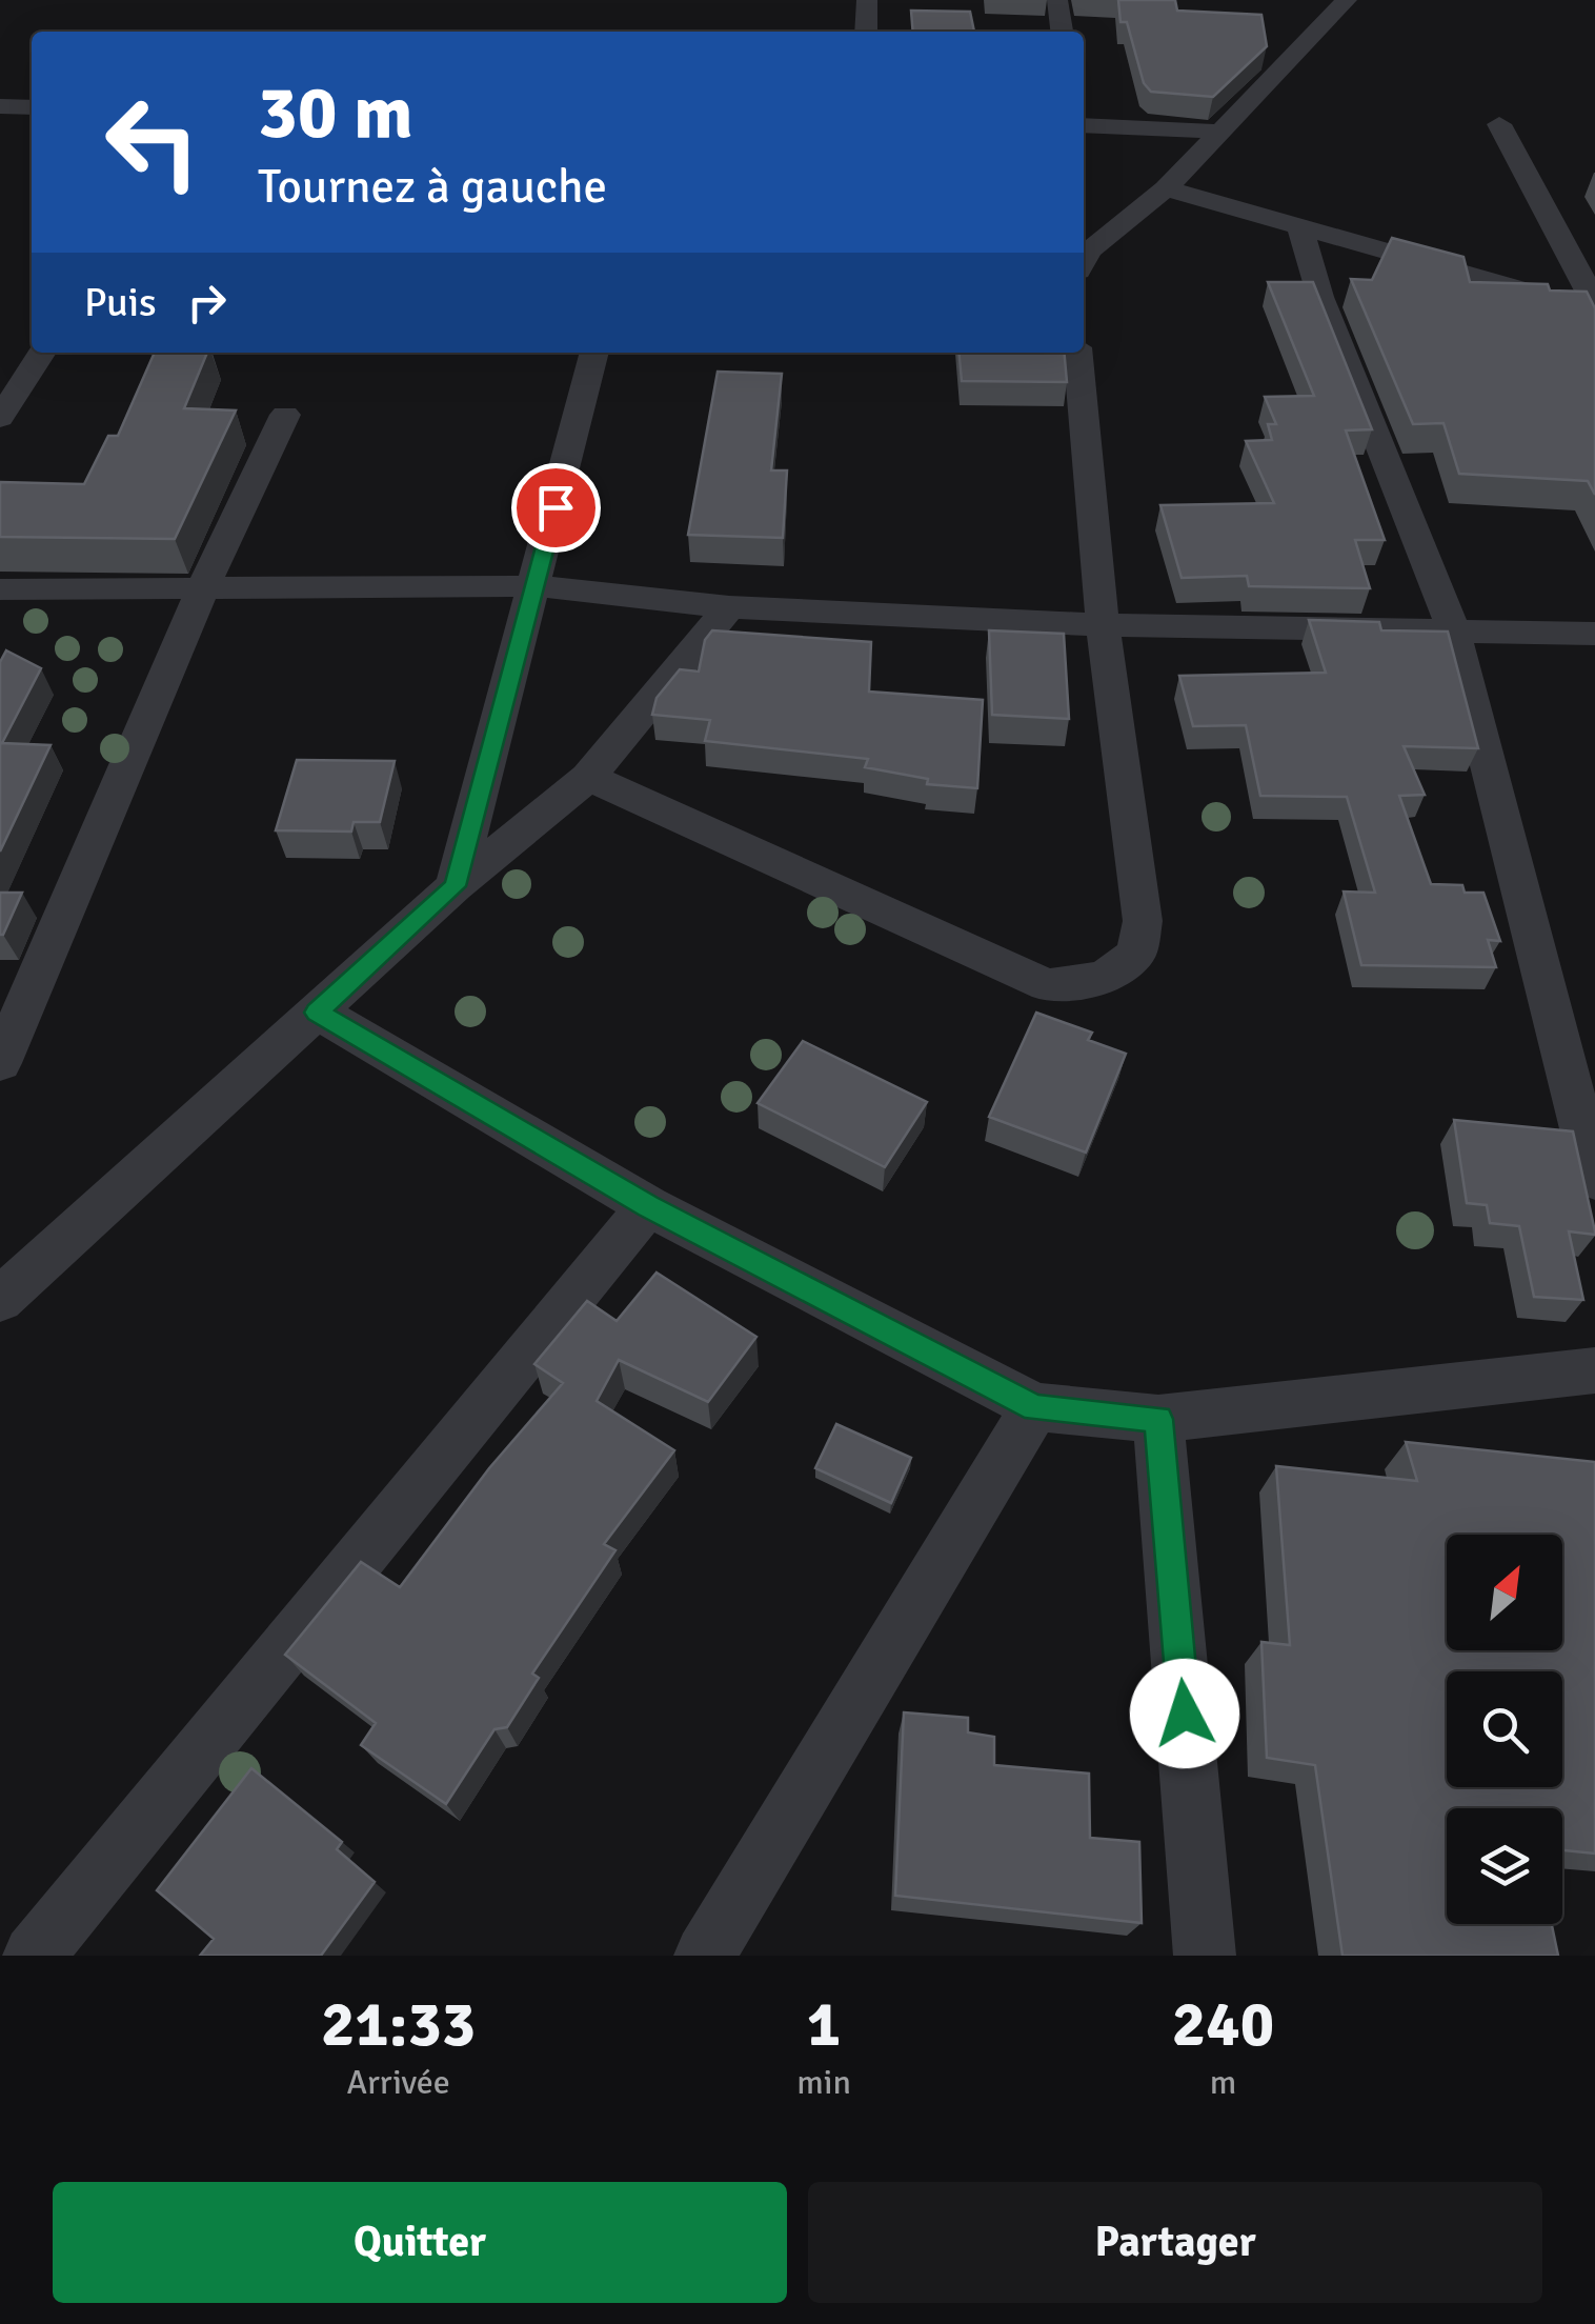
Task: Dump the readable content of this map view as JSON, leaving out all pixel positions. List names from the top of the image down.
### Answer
{
  "north": "top right",
  "page": {
    "turn": ["30 m", "Tournez à gauche"],
    "then": "Puis",
    "eta": [
      "21:33",
      "Arrivée",
      "1",
      "min",
      "240",
      "m"
    ],
    "buttons": ["Quitter", "Partager"]
  }
}
